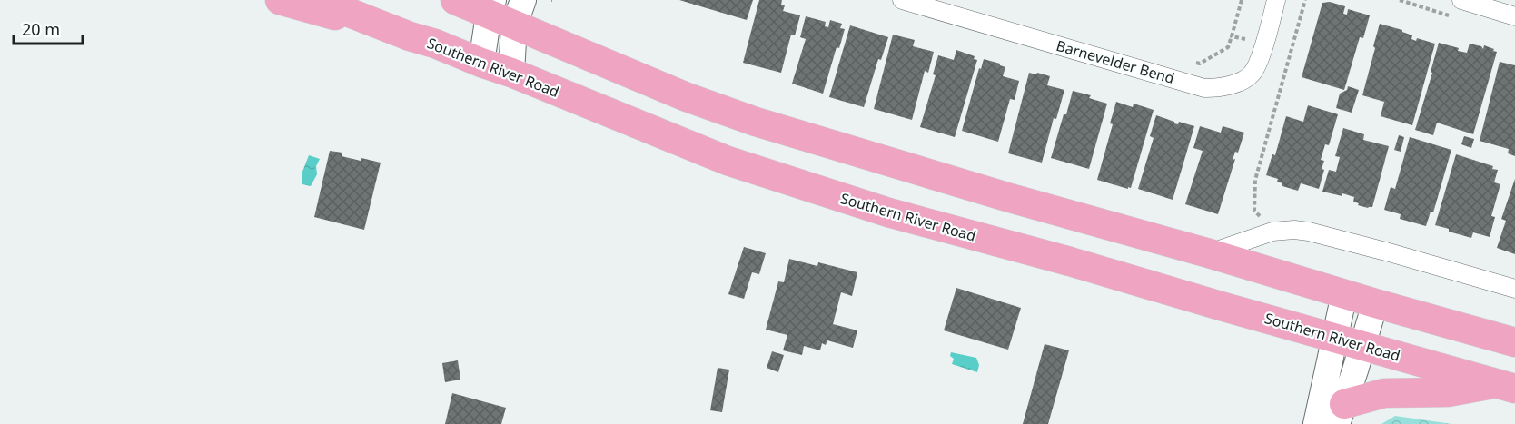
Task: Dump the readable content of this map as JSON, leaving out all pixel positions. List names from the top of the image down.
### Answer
{
  "streets": {
    "main road": ["Southern River Road"],
    "street": ["Barnevelder Bend"]
  },
  "scale_bar": "20 m"
}
